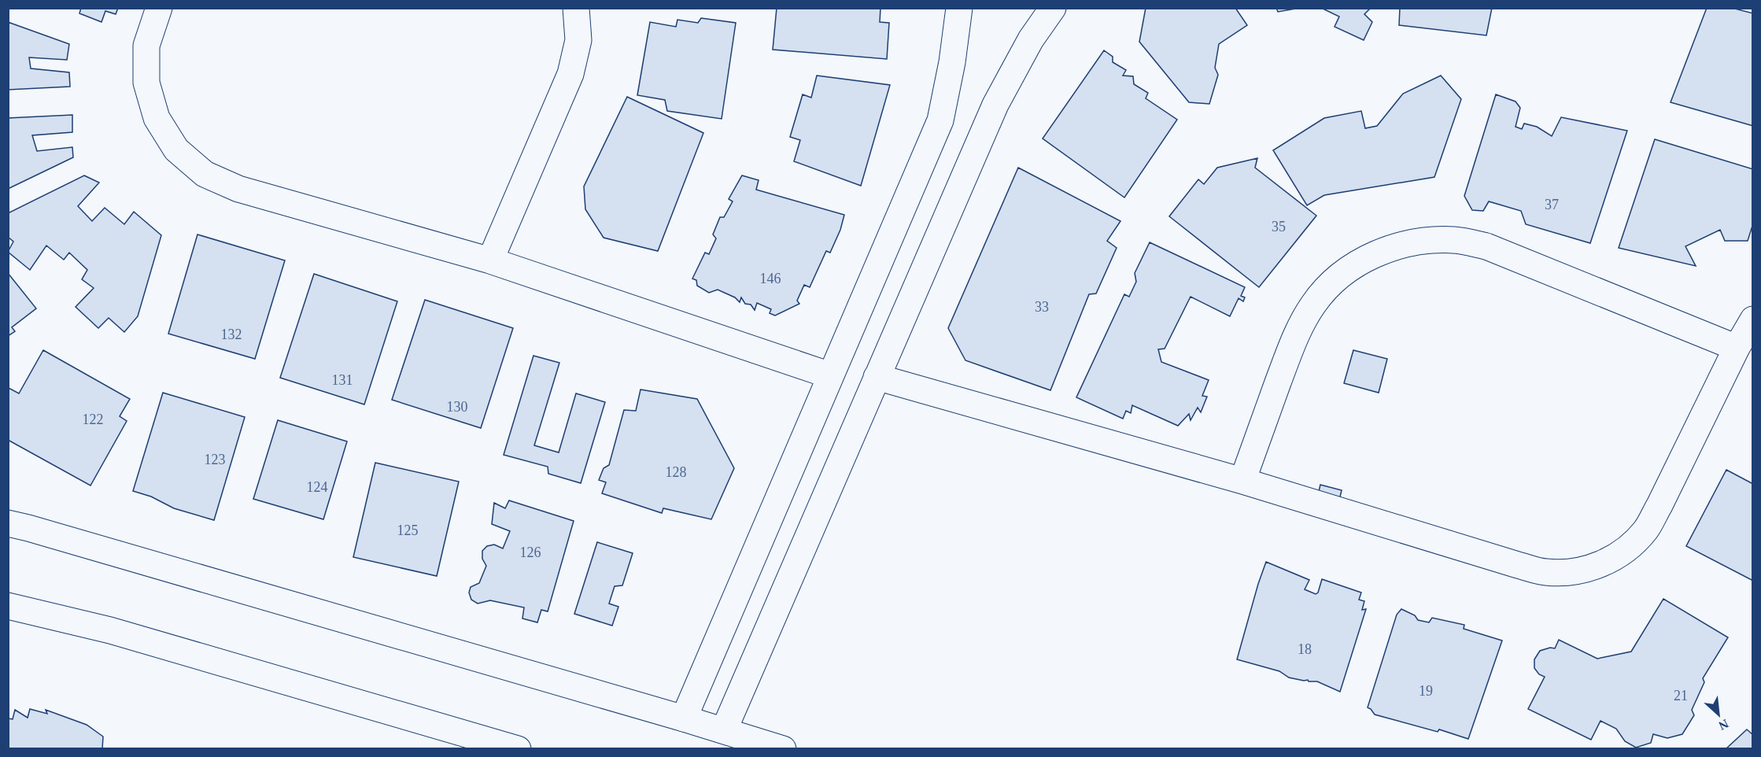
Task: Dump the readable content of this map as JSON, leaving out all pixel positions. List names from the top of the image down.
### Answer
{
  "house_numbers": [
    "37",
    "35",
    "146",
    "33",
    "132",
    "131",
    "130",
    "122",
    "123",
    "128",
    "124",
    "125",
    "126",
    "18",
    "19",
    "21"
  ],
  "north": "bottom right"
}
